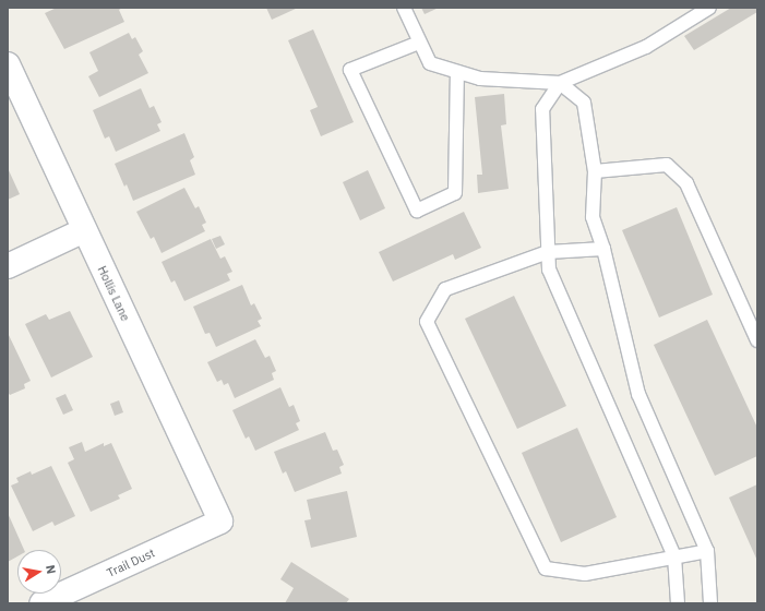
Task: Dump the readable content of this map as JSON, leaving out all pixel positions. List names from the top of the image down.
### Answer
{
  "streets": {
    "street": ["Hollis Lane", "Trail Dust"]
  },
  "crossings": [
    ["Hollis Lane", "Trail Dust"]
  ],
  "north": "right"
}
